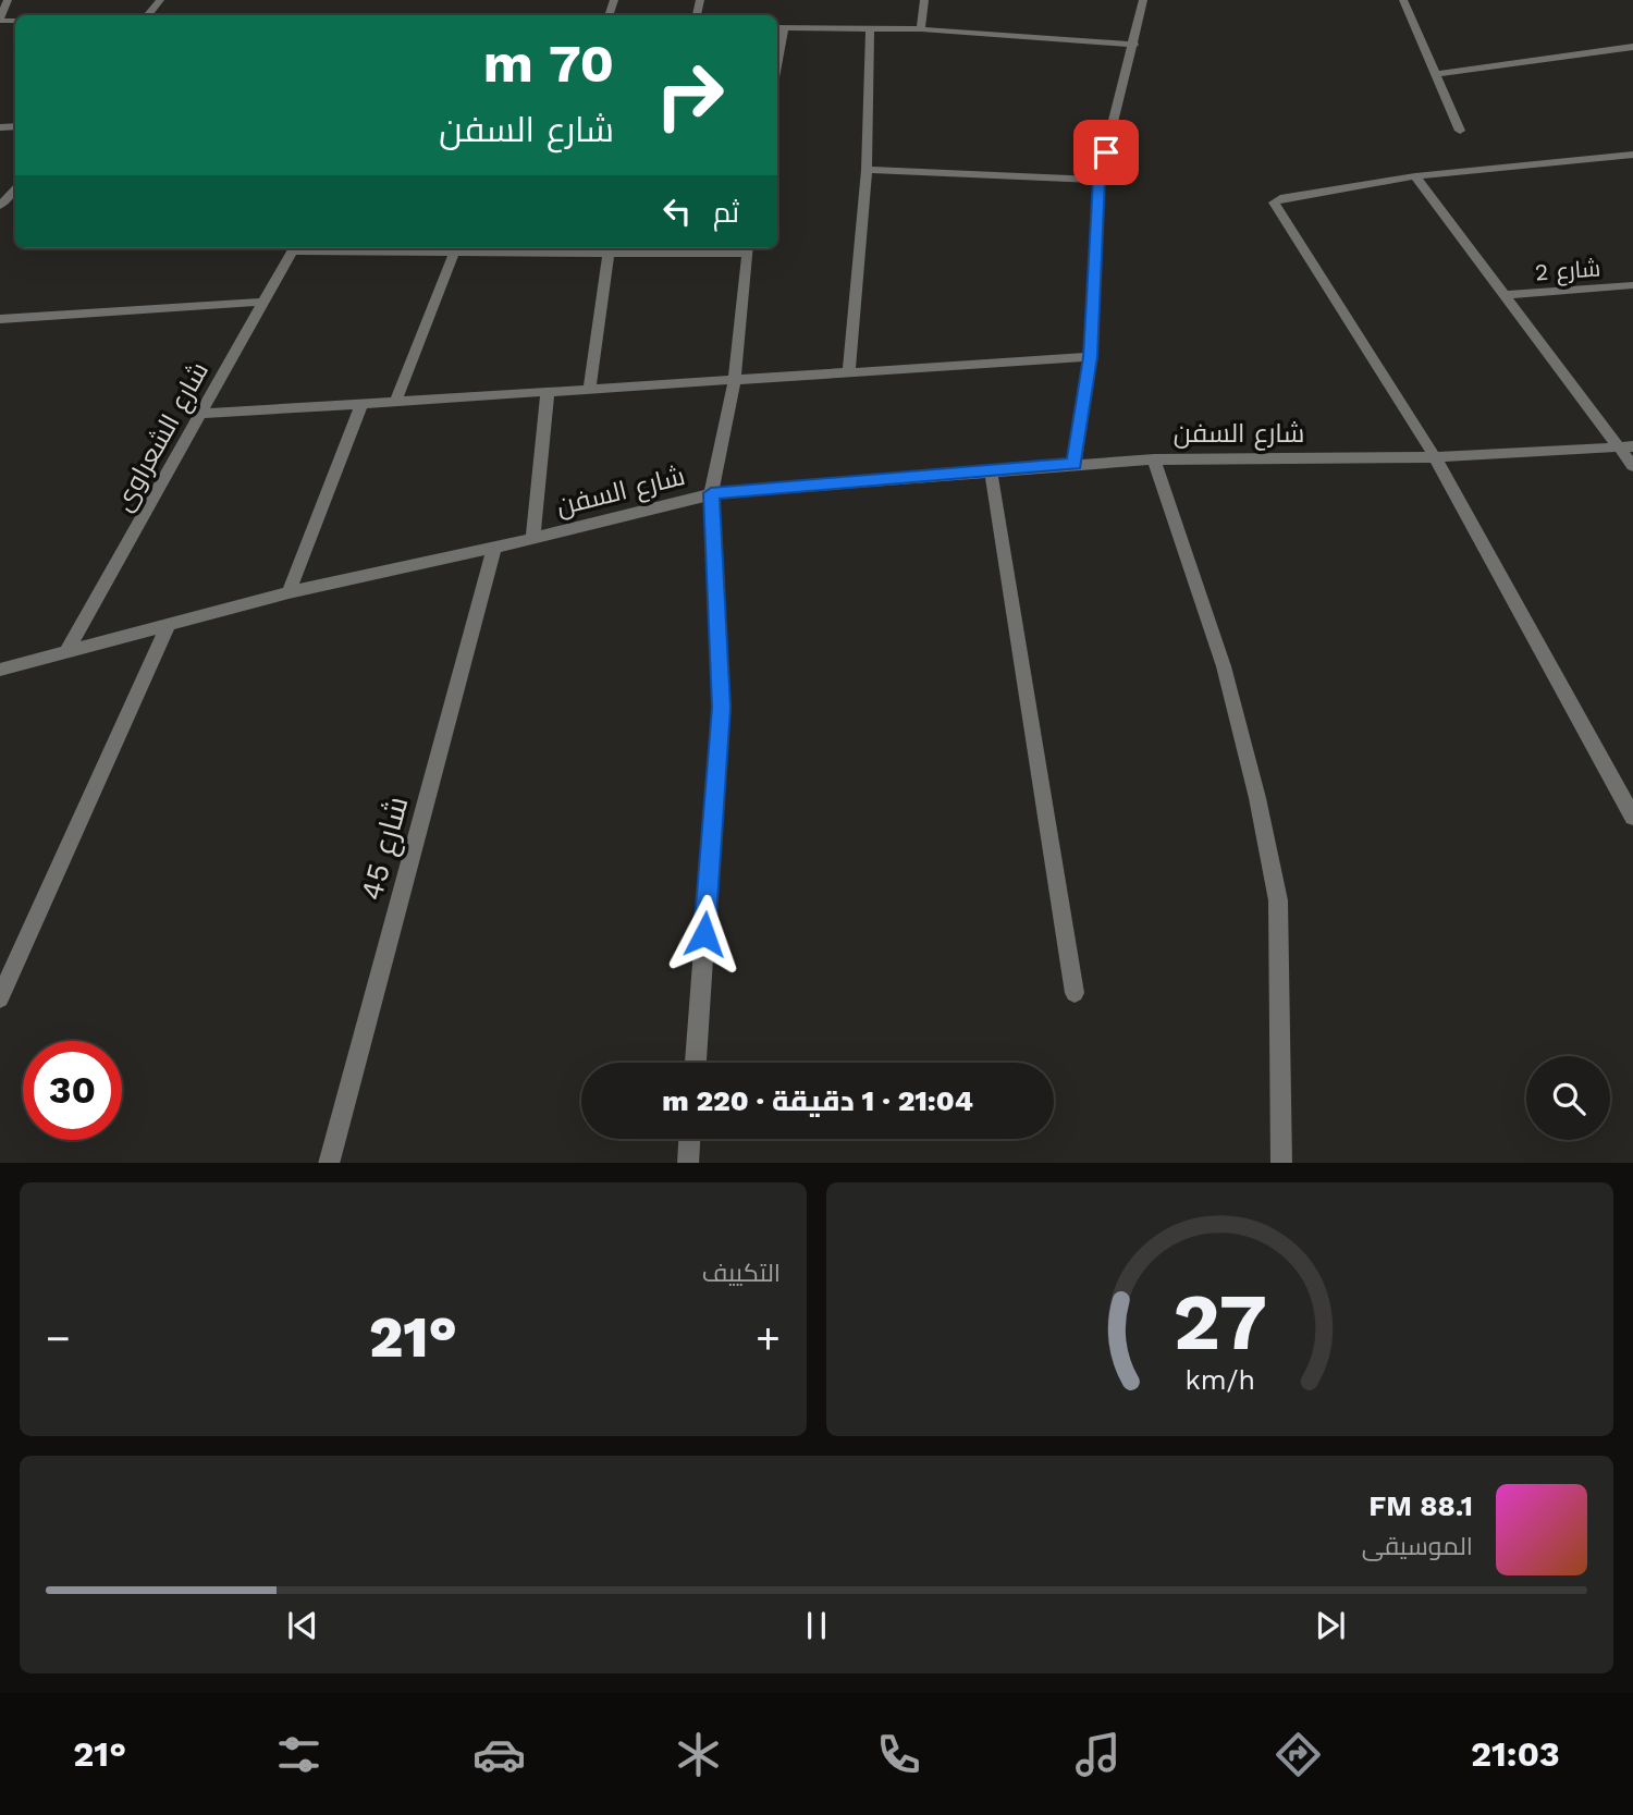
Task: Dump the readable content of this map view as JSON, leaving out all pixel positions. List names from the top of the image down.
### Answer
{
  "streets": {
    "street": [
      "شارع 2",
      "شارع السفن",
      "شارع الشعراوى",
      "شارع 45"
    ]
  },
  "crossings": [
    ["شارع السفن", "شارع الشعراوى"],
    ["شارع السفن", "شارع 45"]
  ],
  "page": {
    "turn": ["70 m", "شارع السفن"],
    "then": "ثم",
    "limit": "30",
    "trip": "21:04 · 1 دقيقة · 220 m",
    "tile": "التكييف",
    "heat": ["−", "21°", "+"],
    "song": ["88.1 FM", "الموسيقى"],
    "tabs": ["21:03", "21°"],
    "gauge": ["27", "km/h"]
  }
}
